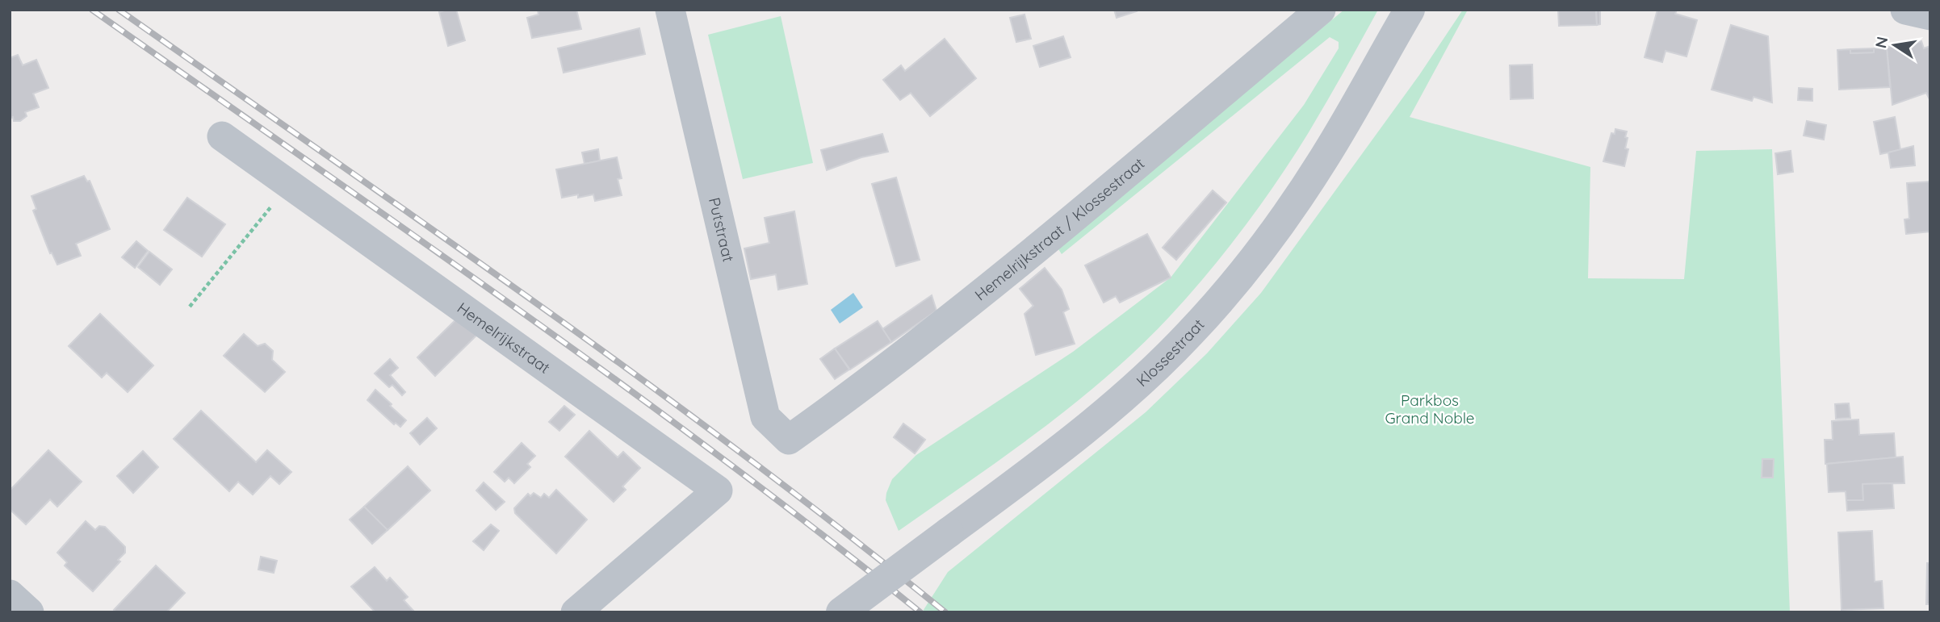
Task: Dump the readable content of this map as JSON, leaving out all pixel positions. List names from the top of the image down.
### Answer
{
  "streets": {
    "street": [
      "Hemelrijkstraat / Klossestraat",
      "Putstraat",
      "Hemelrijkstraat",
      "Klossestraat"
    ]
  },
  "crossings": [
    ["Hemelrijkstraat / Klossestraat", "Putstraat"]
  ],
  "parks": ["Parkbos Grand Noble"],
  "north": "left"
}
